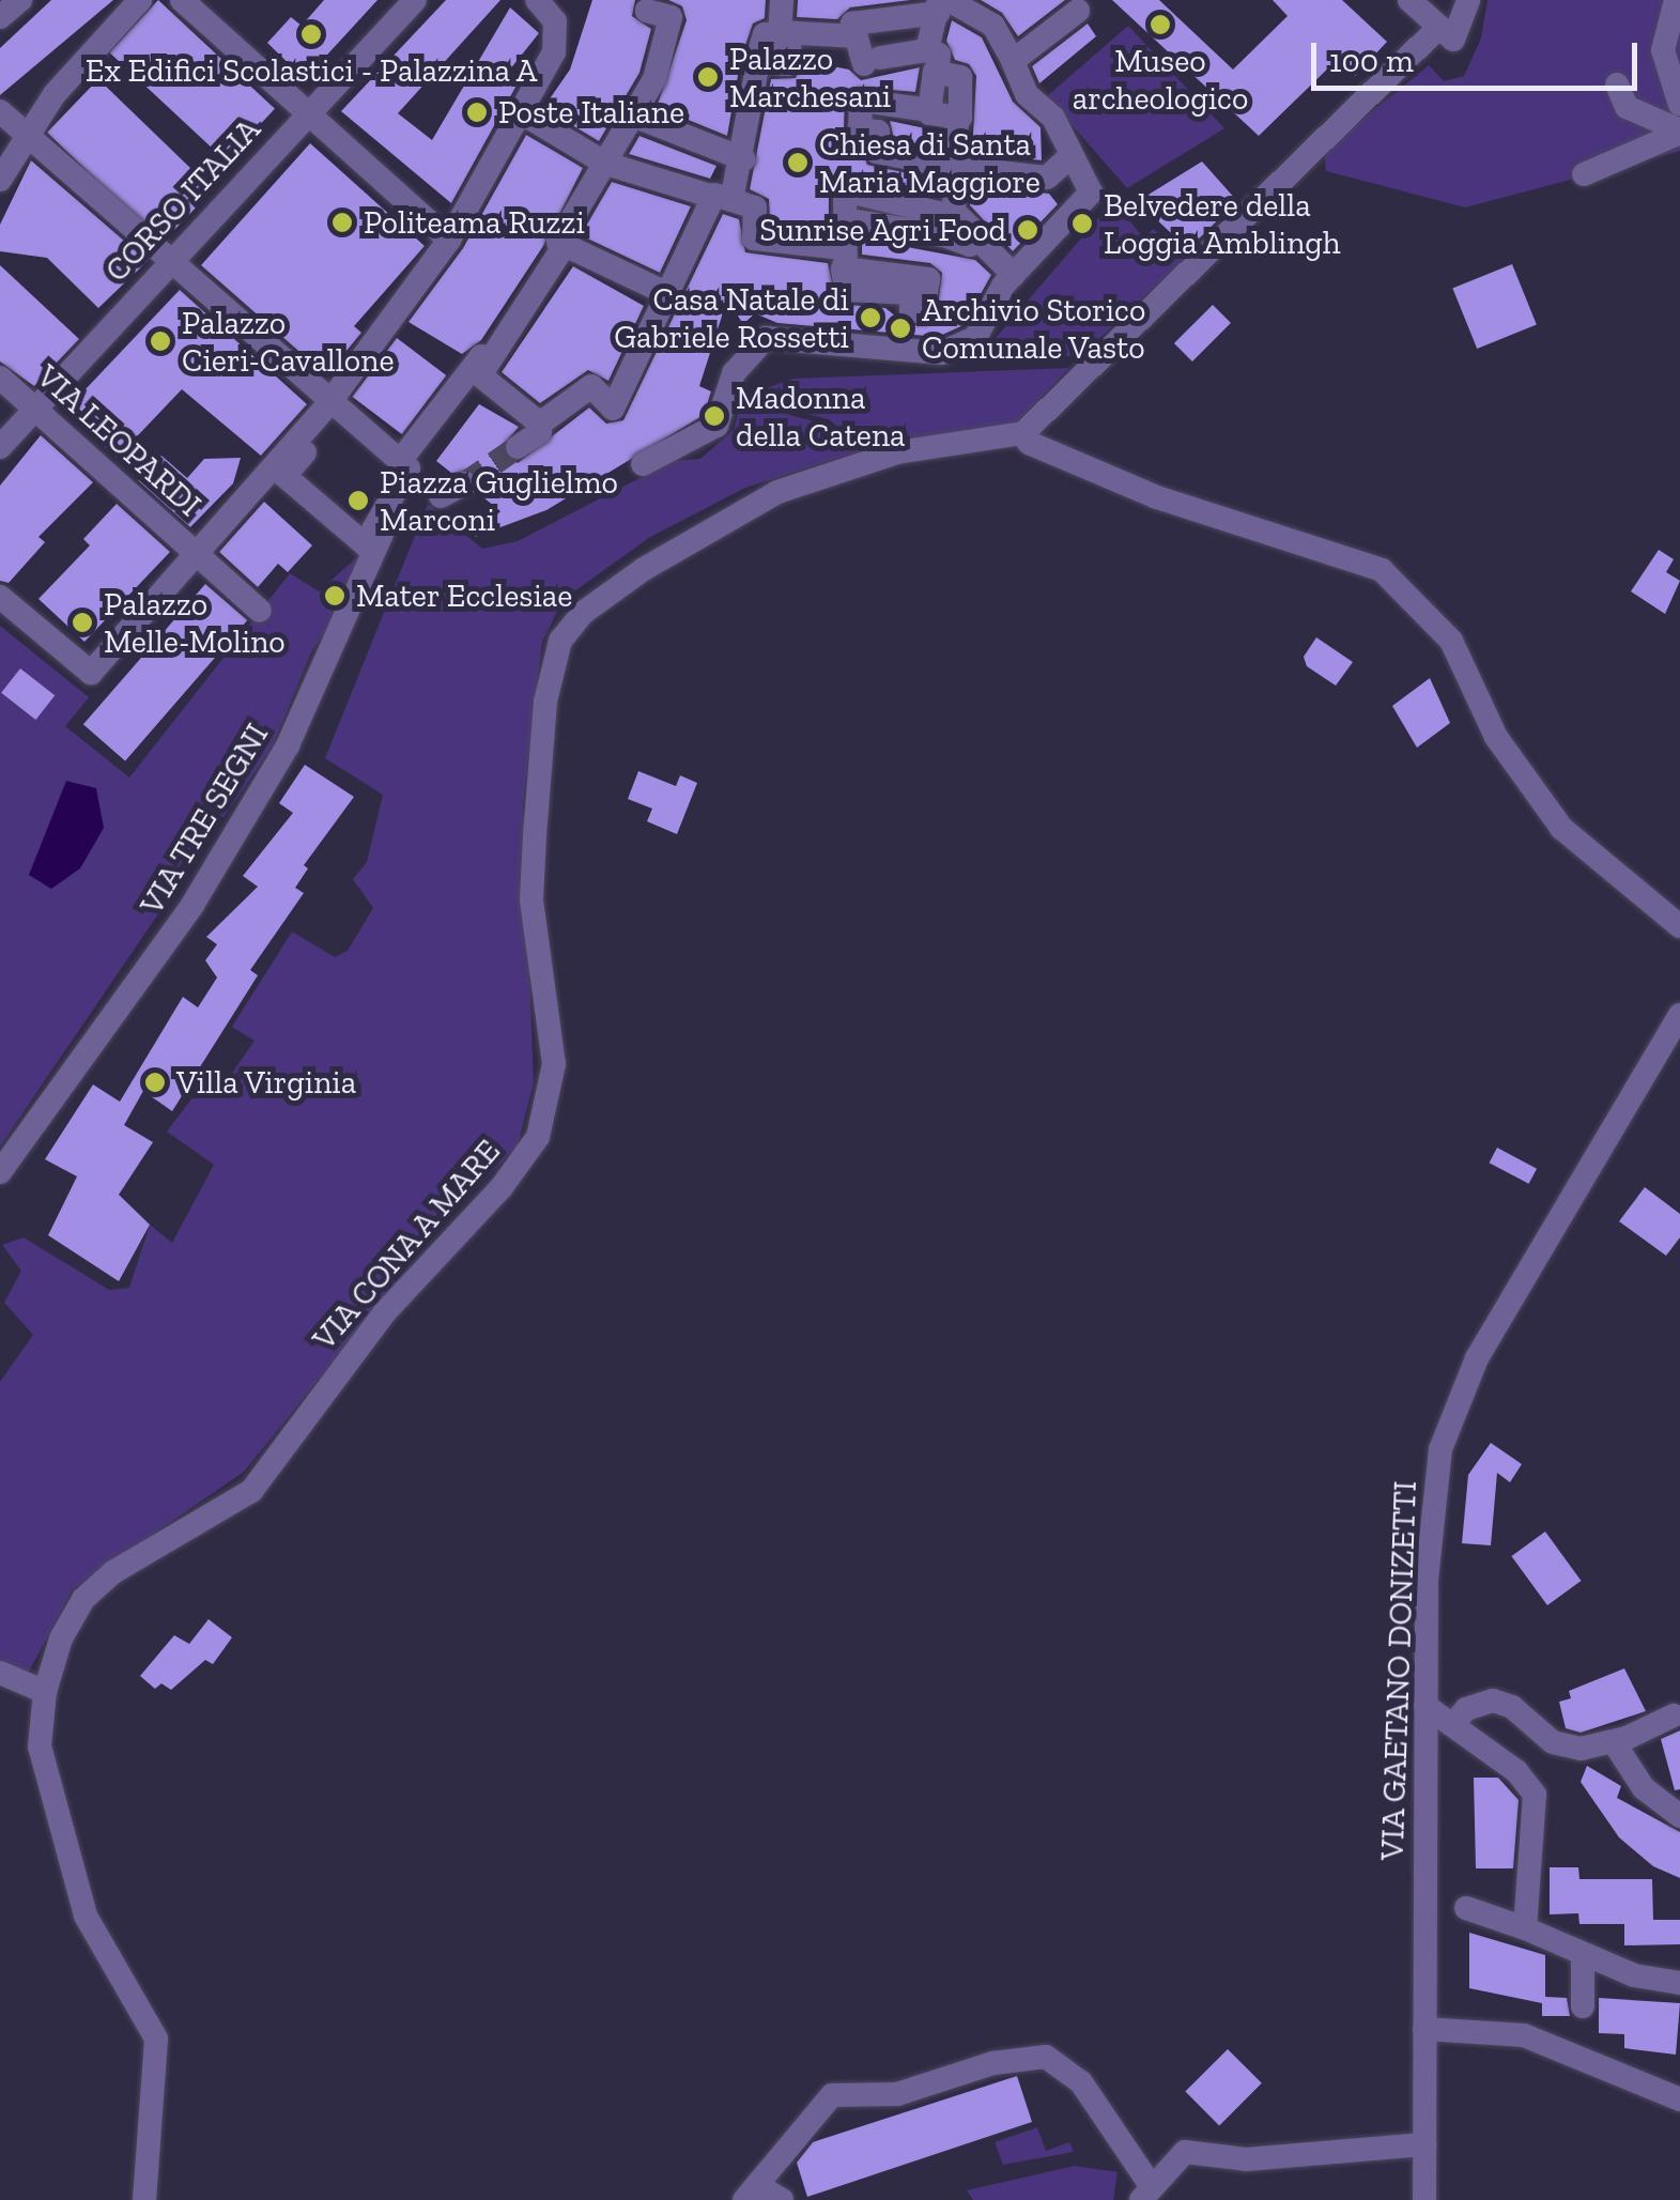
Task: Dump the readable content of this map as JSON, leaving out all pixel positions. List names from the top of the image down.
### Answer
{
  "streets": {
    "street": [
      "CORSO ITALIA",
      "VIA LEOPARDI",
      "VIA TRE SEGNI",
      "VIA CONA A MARE",
      "VIA GAETANO DONIZETTI"
    ]
  },
  "crossings": [
    ["CORSO ITALIA", "VIA LEOPARDI"]
  ],
  "places": [
    "Museo archeologico",
    "Ex Edifici Scolastici - Palazzina A",
    "Palazzo Marchesani",
    "Poste Italiane",
    "Chiesa di Santa Maria Maggiore",
    "Politeama Ruzzi",
    "Belvedere della Loggia Amblingh",
    "Sunrise Agri Food",
    "Casa Natale di Gabriele Rossetti",
    "Archivio Storico Comunale Vasto",
    "Palazzo Cieri-Cavallone",
    "Madonna della Catena",
    "Piazza Guglielmo Marconi",
    "Mater Ecclesiae",
    "Palazzo Melle-Molino",
    "Villa Virginia"
  ],
  "scale_bar": "100 m"
}
